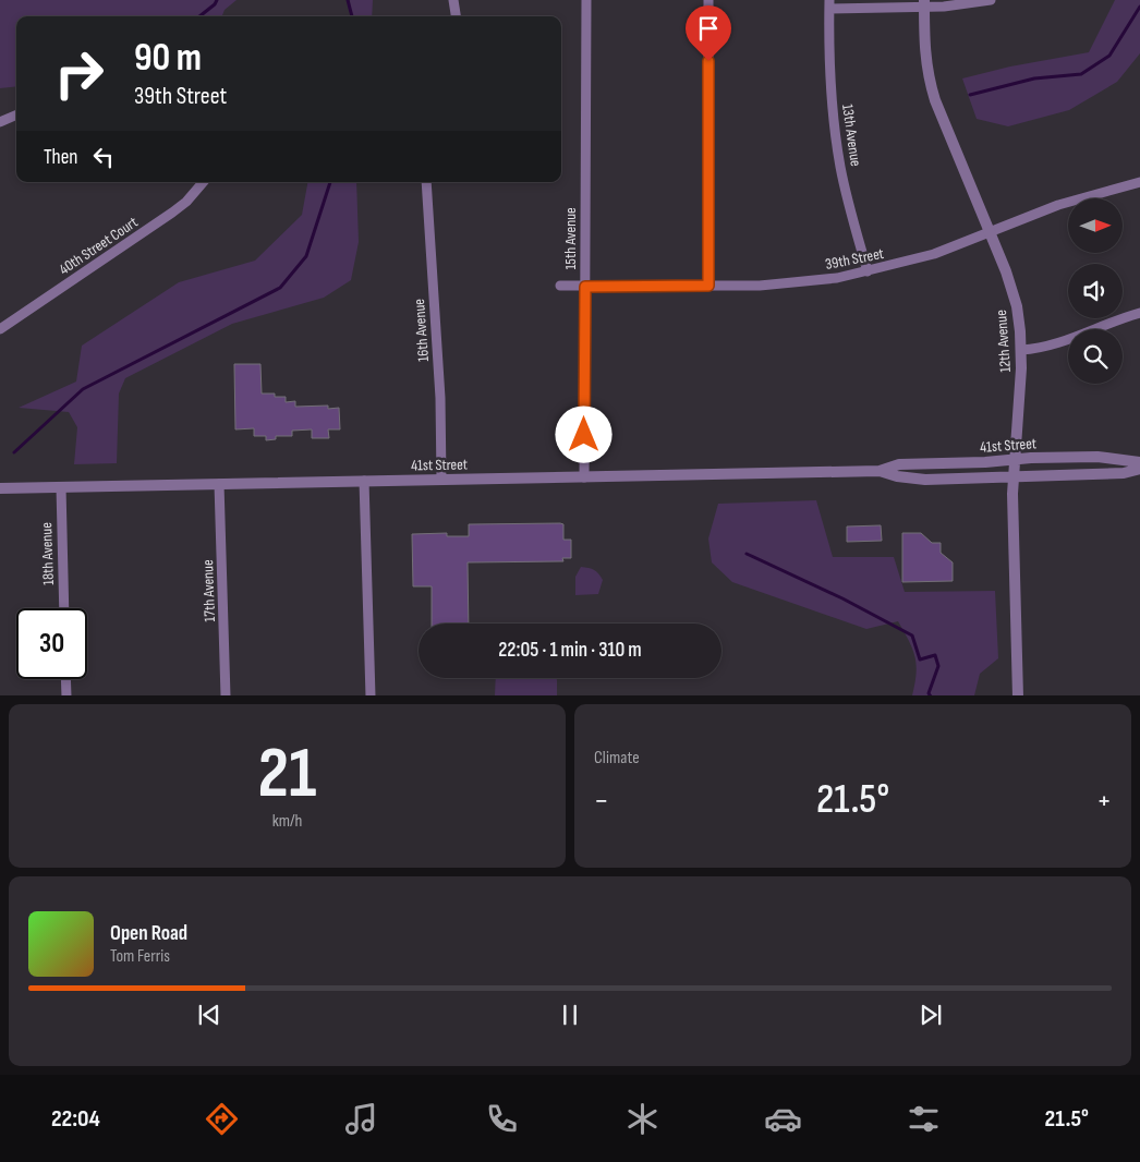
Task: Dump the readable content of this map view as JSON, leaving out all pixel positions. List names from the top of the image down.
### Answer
{
  "streets": {
    "street": [
      "13th Avenue",
      "15th Avenue",
      "40th Street Court",
      "39th Street",
      "16th Avenue",
      "12th Avenue",
      "41st Street",
      "18th Avenue",
      "17th Avenue"
    ]
  },
  "crossings": [
    ["13th Avenue", "39th Street"],
    ["15th Avenue", "39th Street"],
    ["15th Avenue", "41st Street"],
    ["39th Street", "12th Avenue"],
    ["16th Avenue", "41st Street"],
    ["12th Avenue", "41st Street"],
    ["41st Street", "18th Avenue"],
    ["41st Street", "17th Avenue"]
  ],
  "north": "right",
  "page": {
    "turn": ["90 m", "39th Street"],
    "then": "Then",
    "limit": "30",
    "trip": "22:05 · 1 min · 310 m",
    "tile": [
      ["21", "km/h"],
      "Climate"
    ],
    "heat": ["−", "21.5°", "+"],
    "song": ["Open Road", "Tom Ferris"],
    "tabs": ["22:04", "21.5°"]
  }
}
